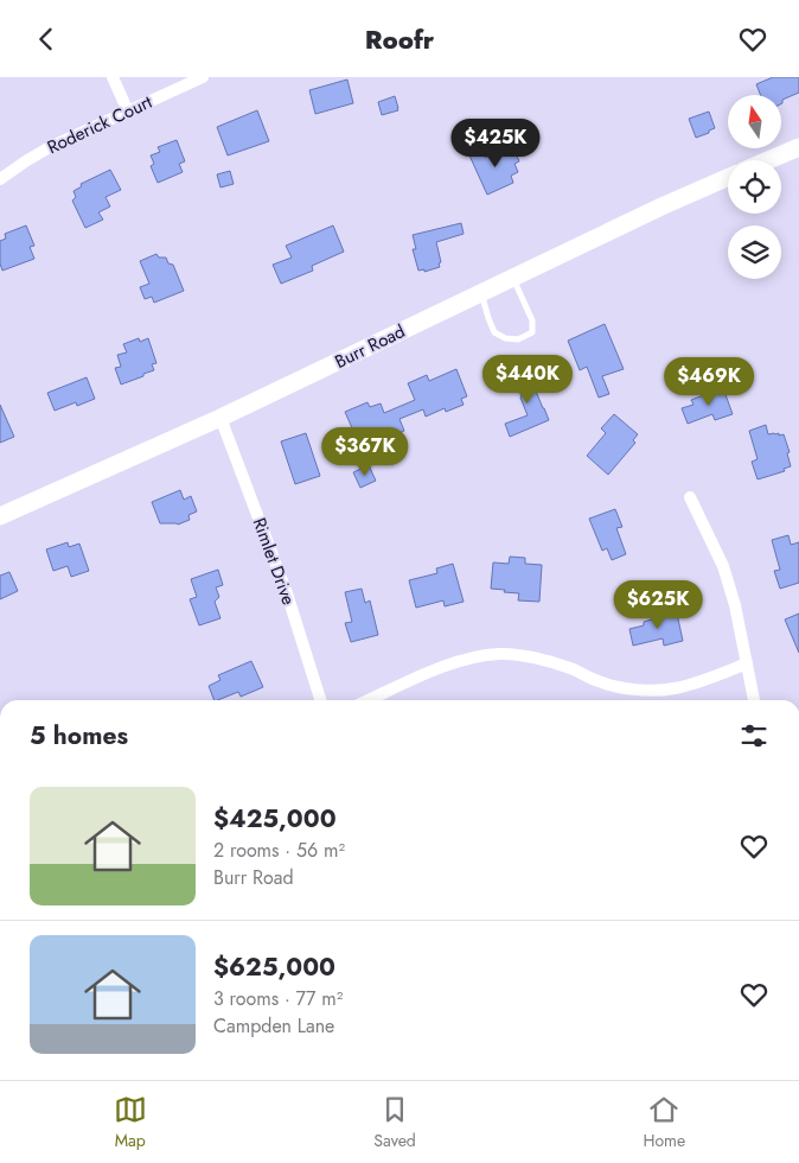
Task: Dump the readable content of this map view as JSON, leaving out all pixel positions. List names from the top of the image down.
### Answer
{
  "streets": {
    "street": ["Roderick Court", "Burr Road", "Rimlet Drive"]
  },
  "crossings": [
    ["Burr Road", "Rimlet Drive"]
  ],
  "north": "top",
  "page": {
    "header": "Roofr",
    "price": [
      "$425K",
      "$440K",
      "$469K",
      "$367K",
      "$625K"
    ],
    "heading": "5 homes",
    "list": [
      {
        "name": "$425,000",
        "note": "2 rooms · 56 m² · Burr Road"
      },
      {
        "name": "$625,000",
        "note": "3 rooms · 77 m² · Campden Lane"
      }
    ],
    "tabs": ["Map", "Saved", "Home"]
  }
}
